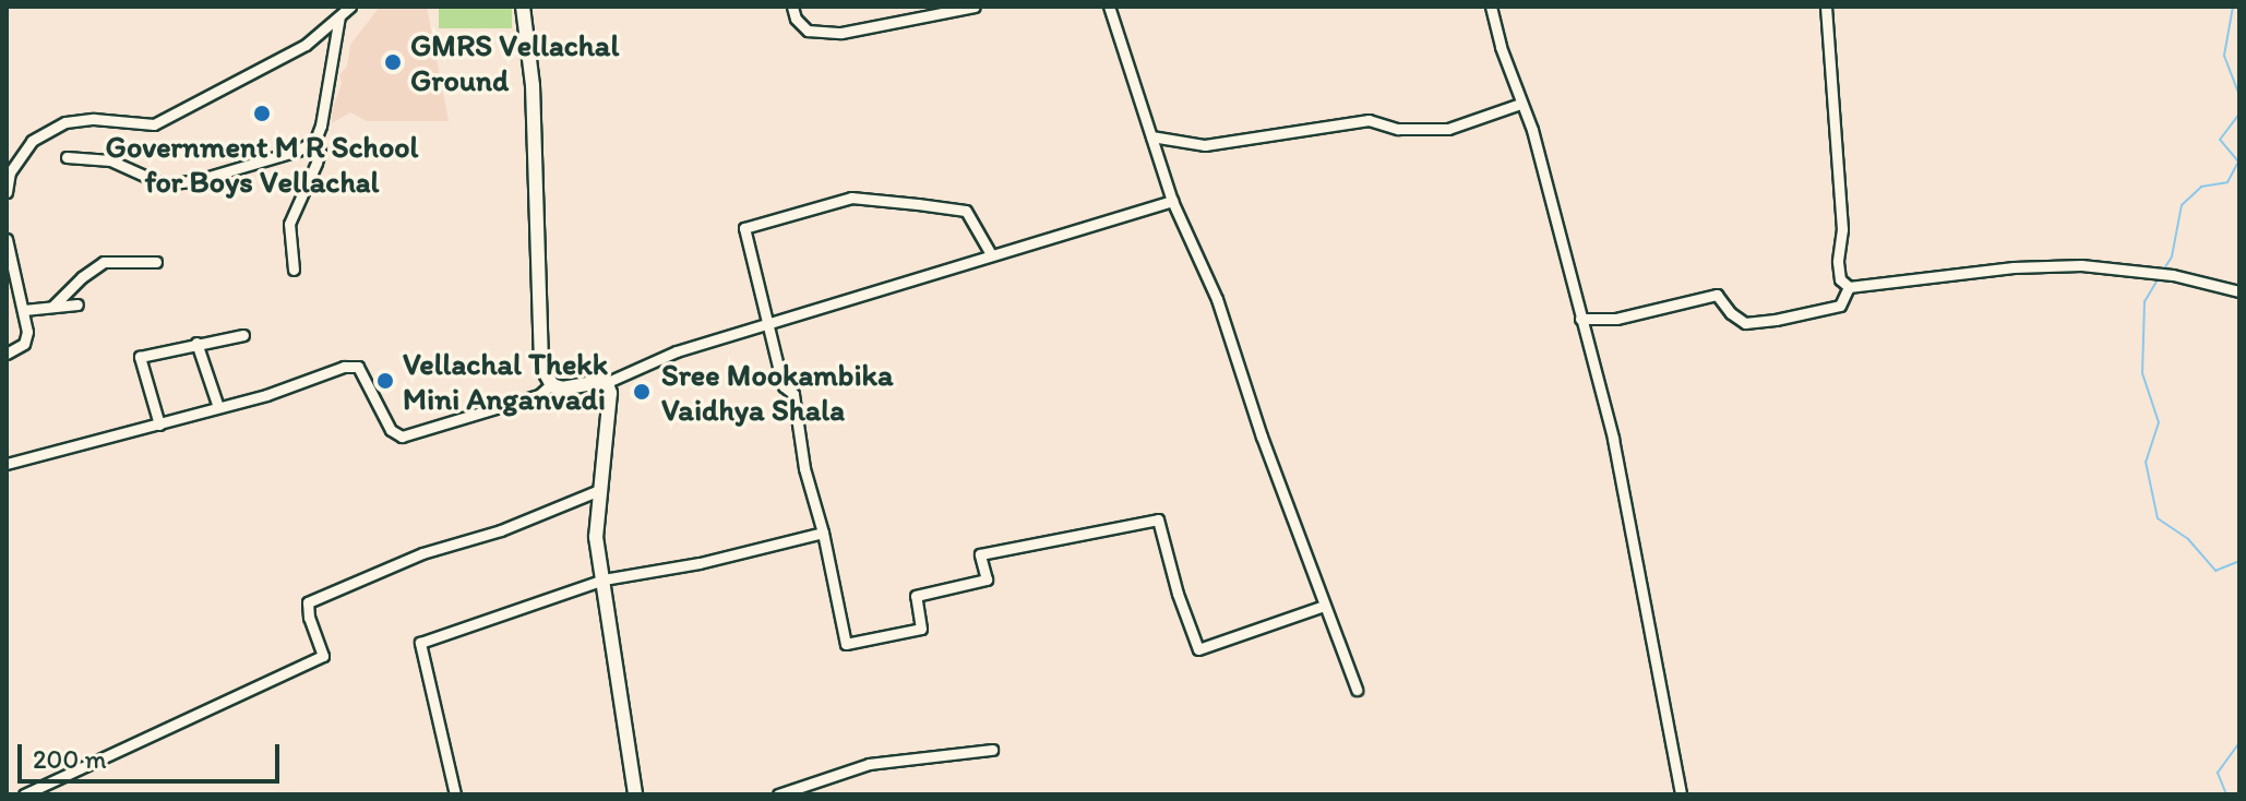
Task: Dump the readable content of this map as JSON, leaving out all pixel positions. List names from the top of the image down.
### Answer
{
  "places": [
    "GMRS Vellachal Ground",
    "Government M R School for Boys Vellachal",
    "Vellachal Thekk Mini Anganvadi",
    "Sree Mookambika Vaidhya Shala"
  ],
  "scale_bar": "200 m"
}
